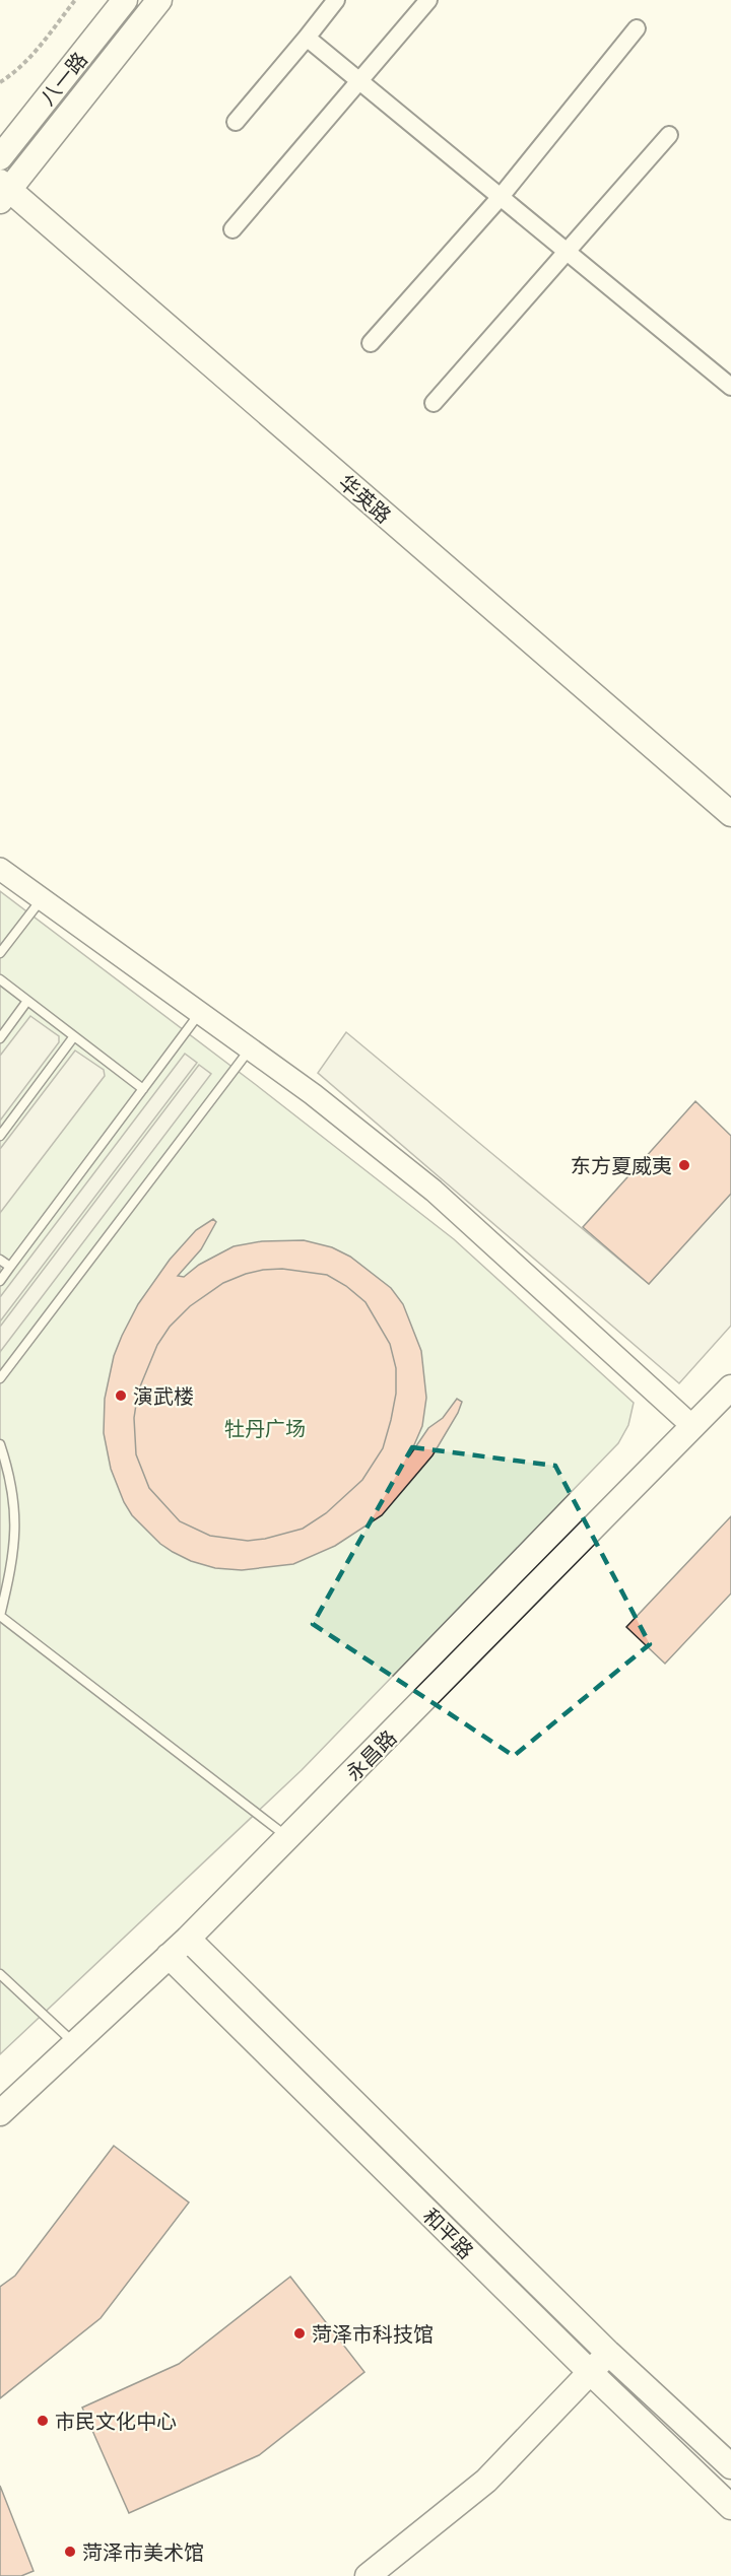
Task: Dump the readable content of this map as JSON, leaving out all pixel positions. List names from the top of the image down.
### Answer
{
  "streets": {
    "main road": [
      "八一路",
      "华英路",
      "永昌路",
      "和平路"
    ]
  },
  "crossings": [
    ["永昌路", "和平路"]
  ],
  "parks": ["牡丹广场"],
  "places": [
    "东方夏威夷",
    "演武楼",
    "菏泽市科技馆",
    "市民文化中心",
    "菏泽市美术馆"
  ]
}
